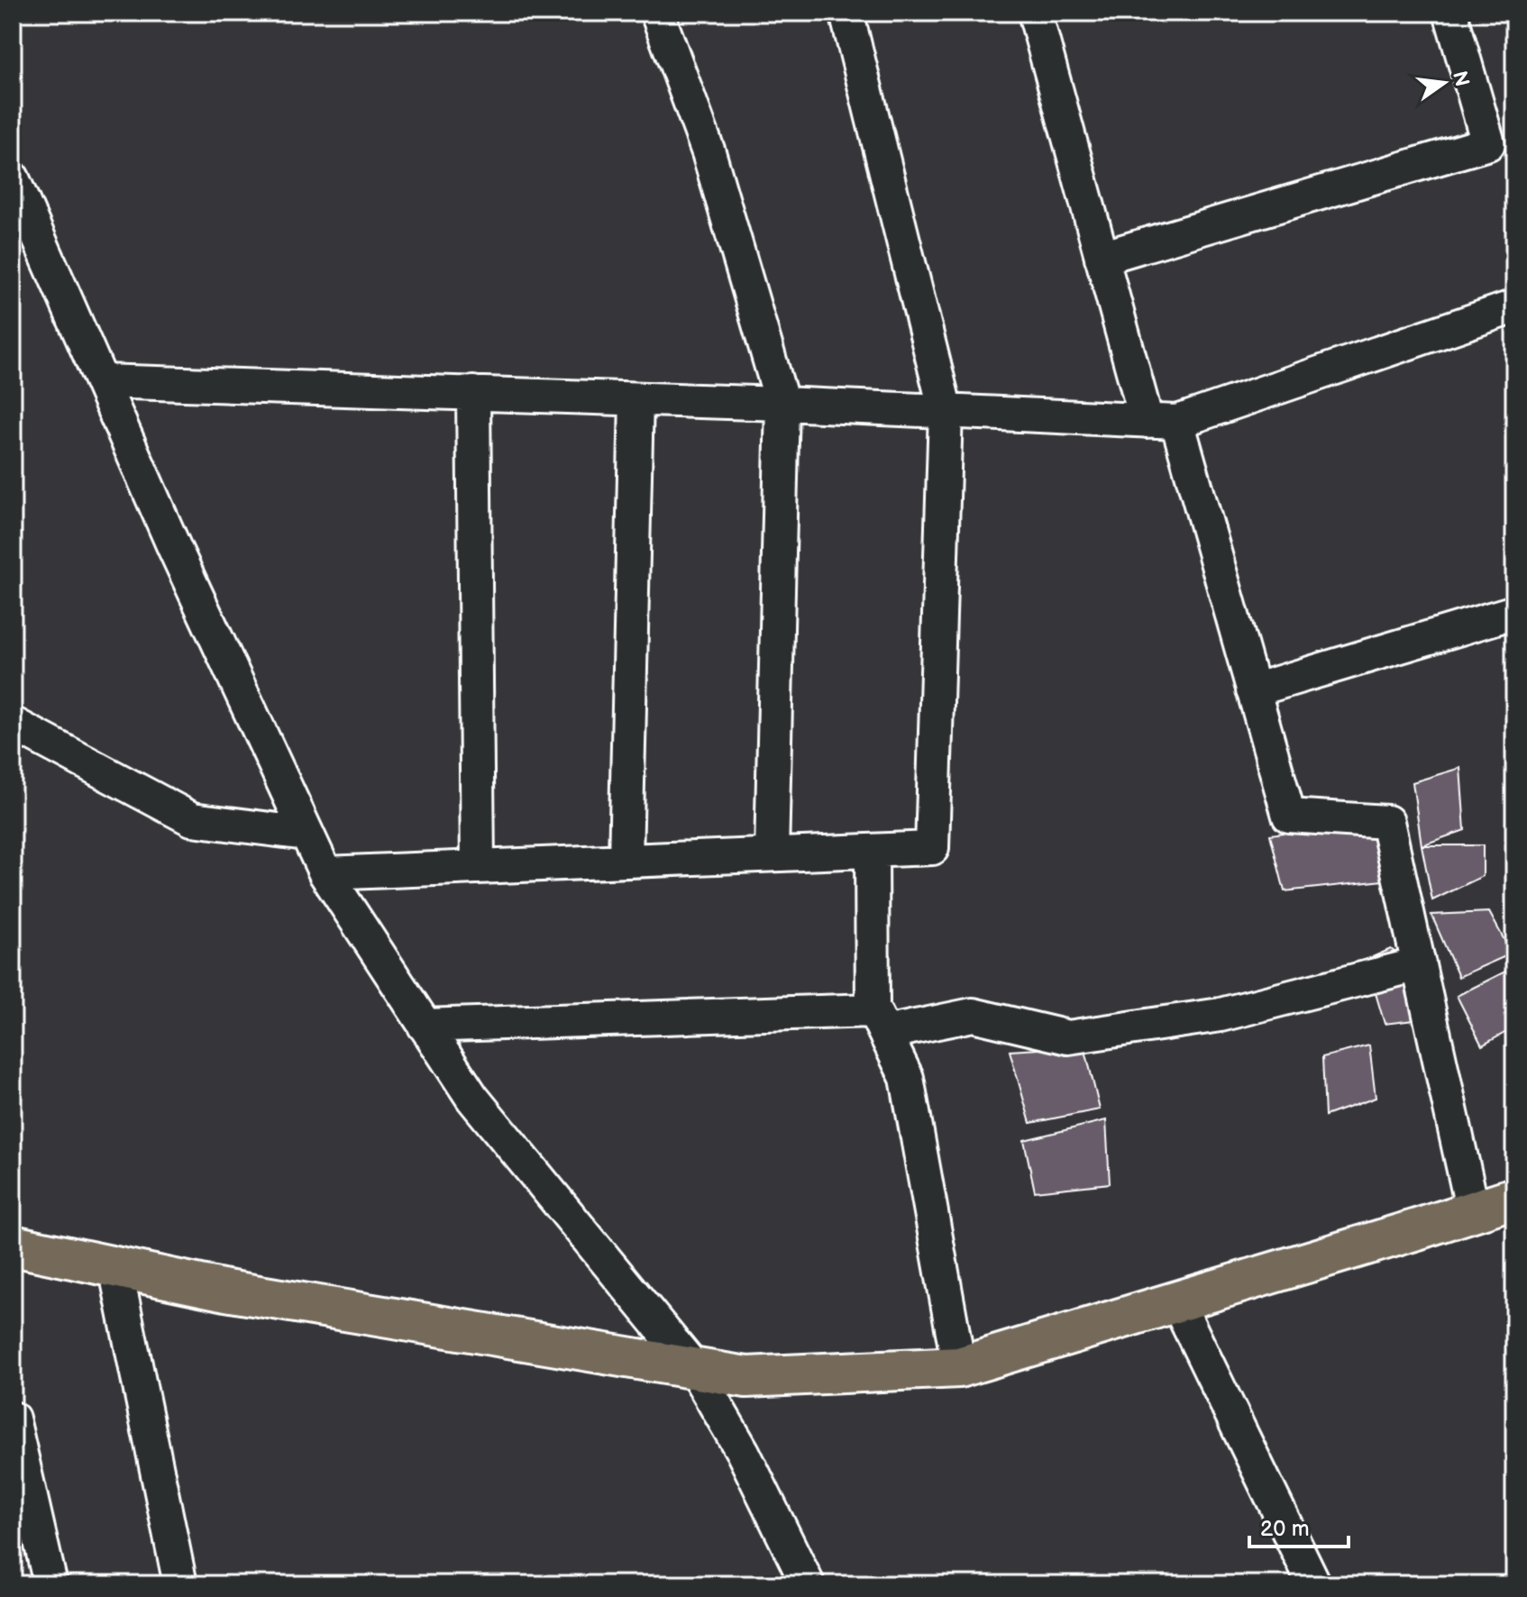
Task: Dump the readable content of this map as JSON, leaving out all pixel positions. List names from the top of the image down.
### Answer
{
  "scale_bar": "20 m",
  "north": "right"
}
